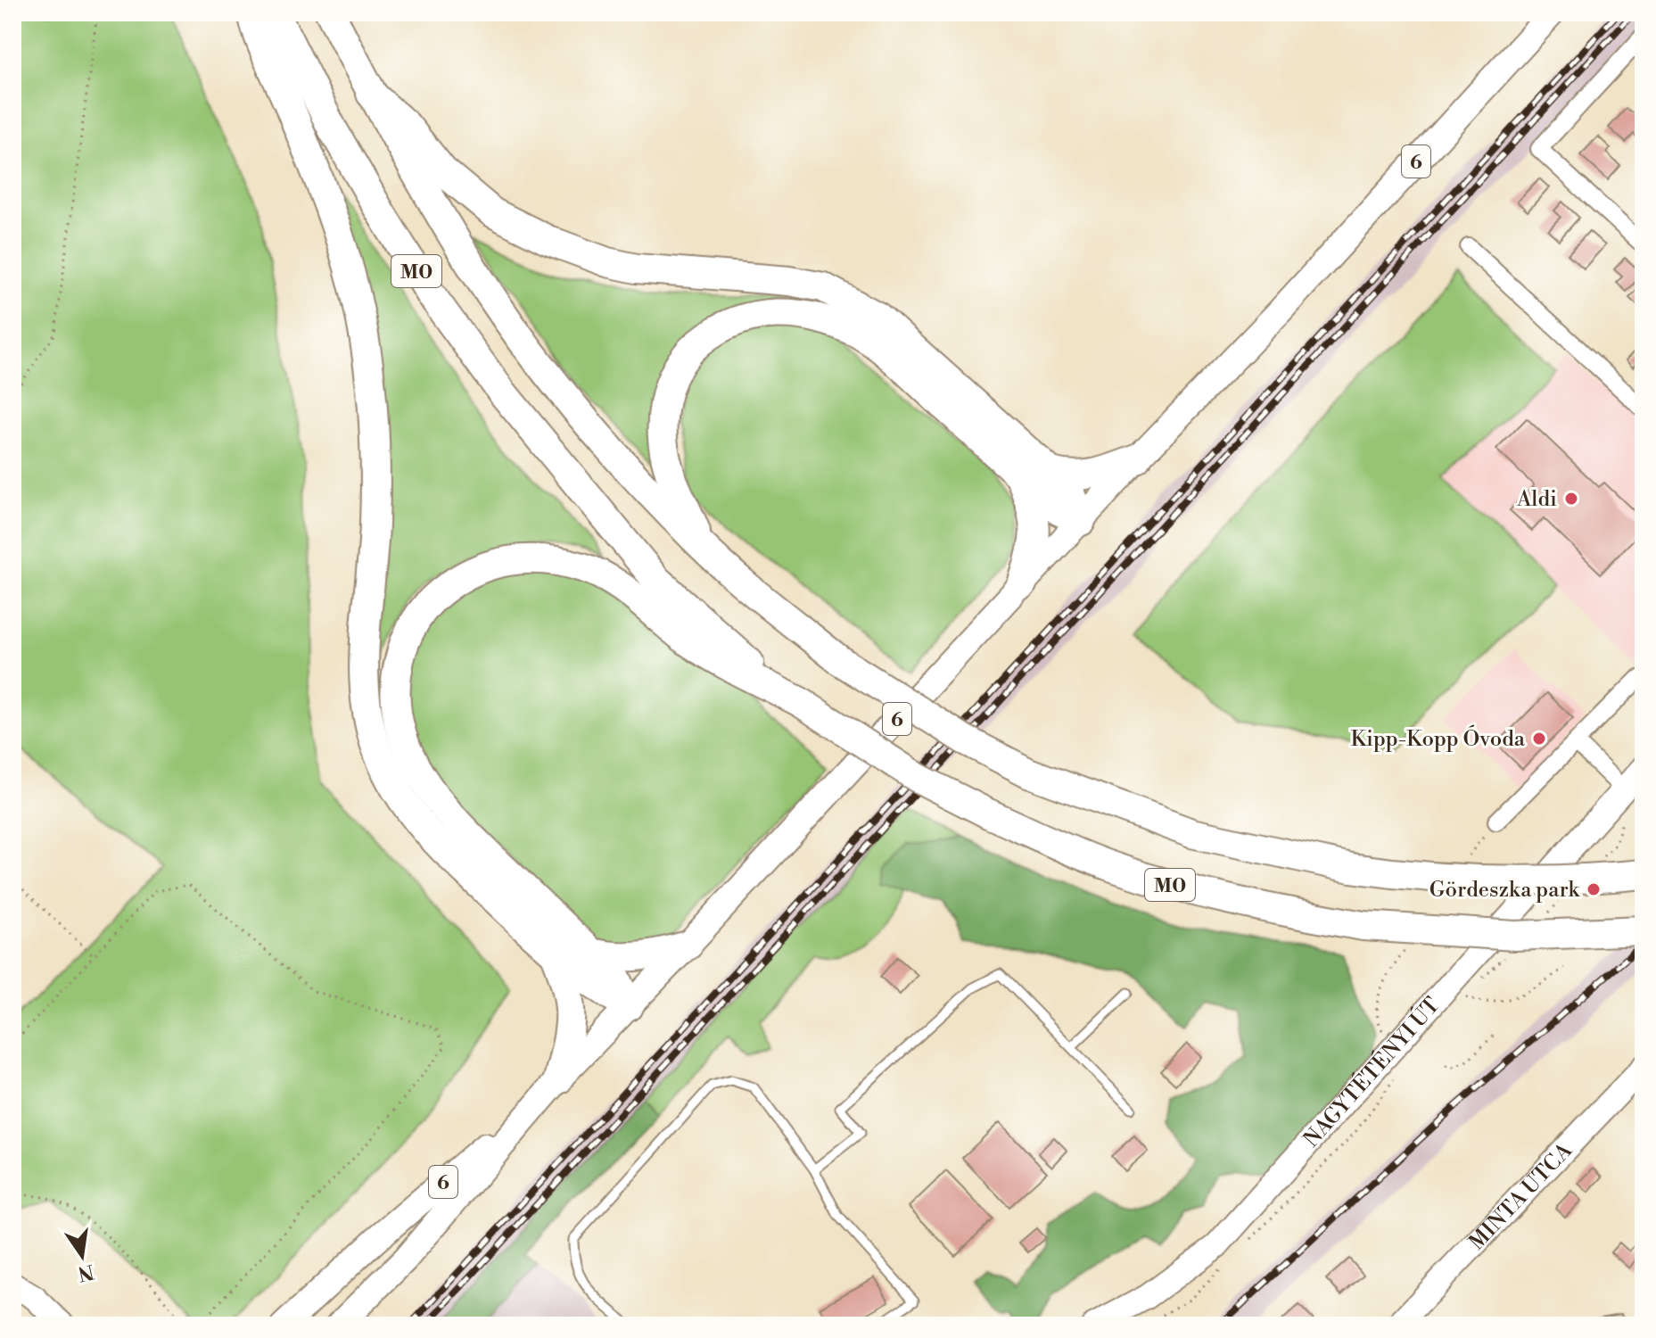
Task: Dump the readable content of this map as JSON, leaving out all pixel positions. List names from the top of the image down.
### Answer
{
  "streets": {
    "highway": ["M0"],
    "main road": ["6", "NAGYTÉTÉNYI ÚT", "MINTA UTCA"]
  },
  "places": ["Aldi", "Kipp-Kopp Óvoda", "Gördeszka park"],
  "north": "bottom"
}
